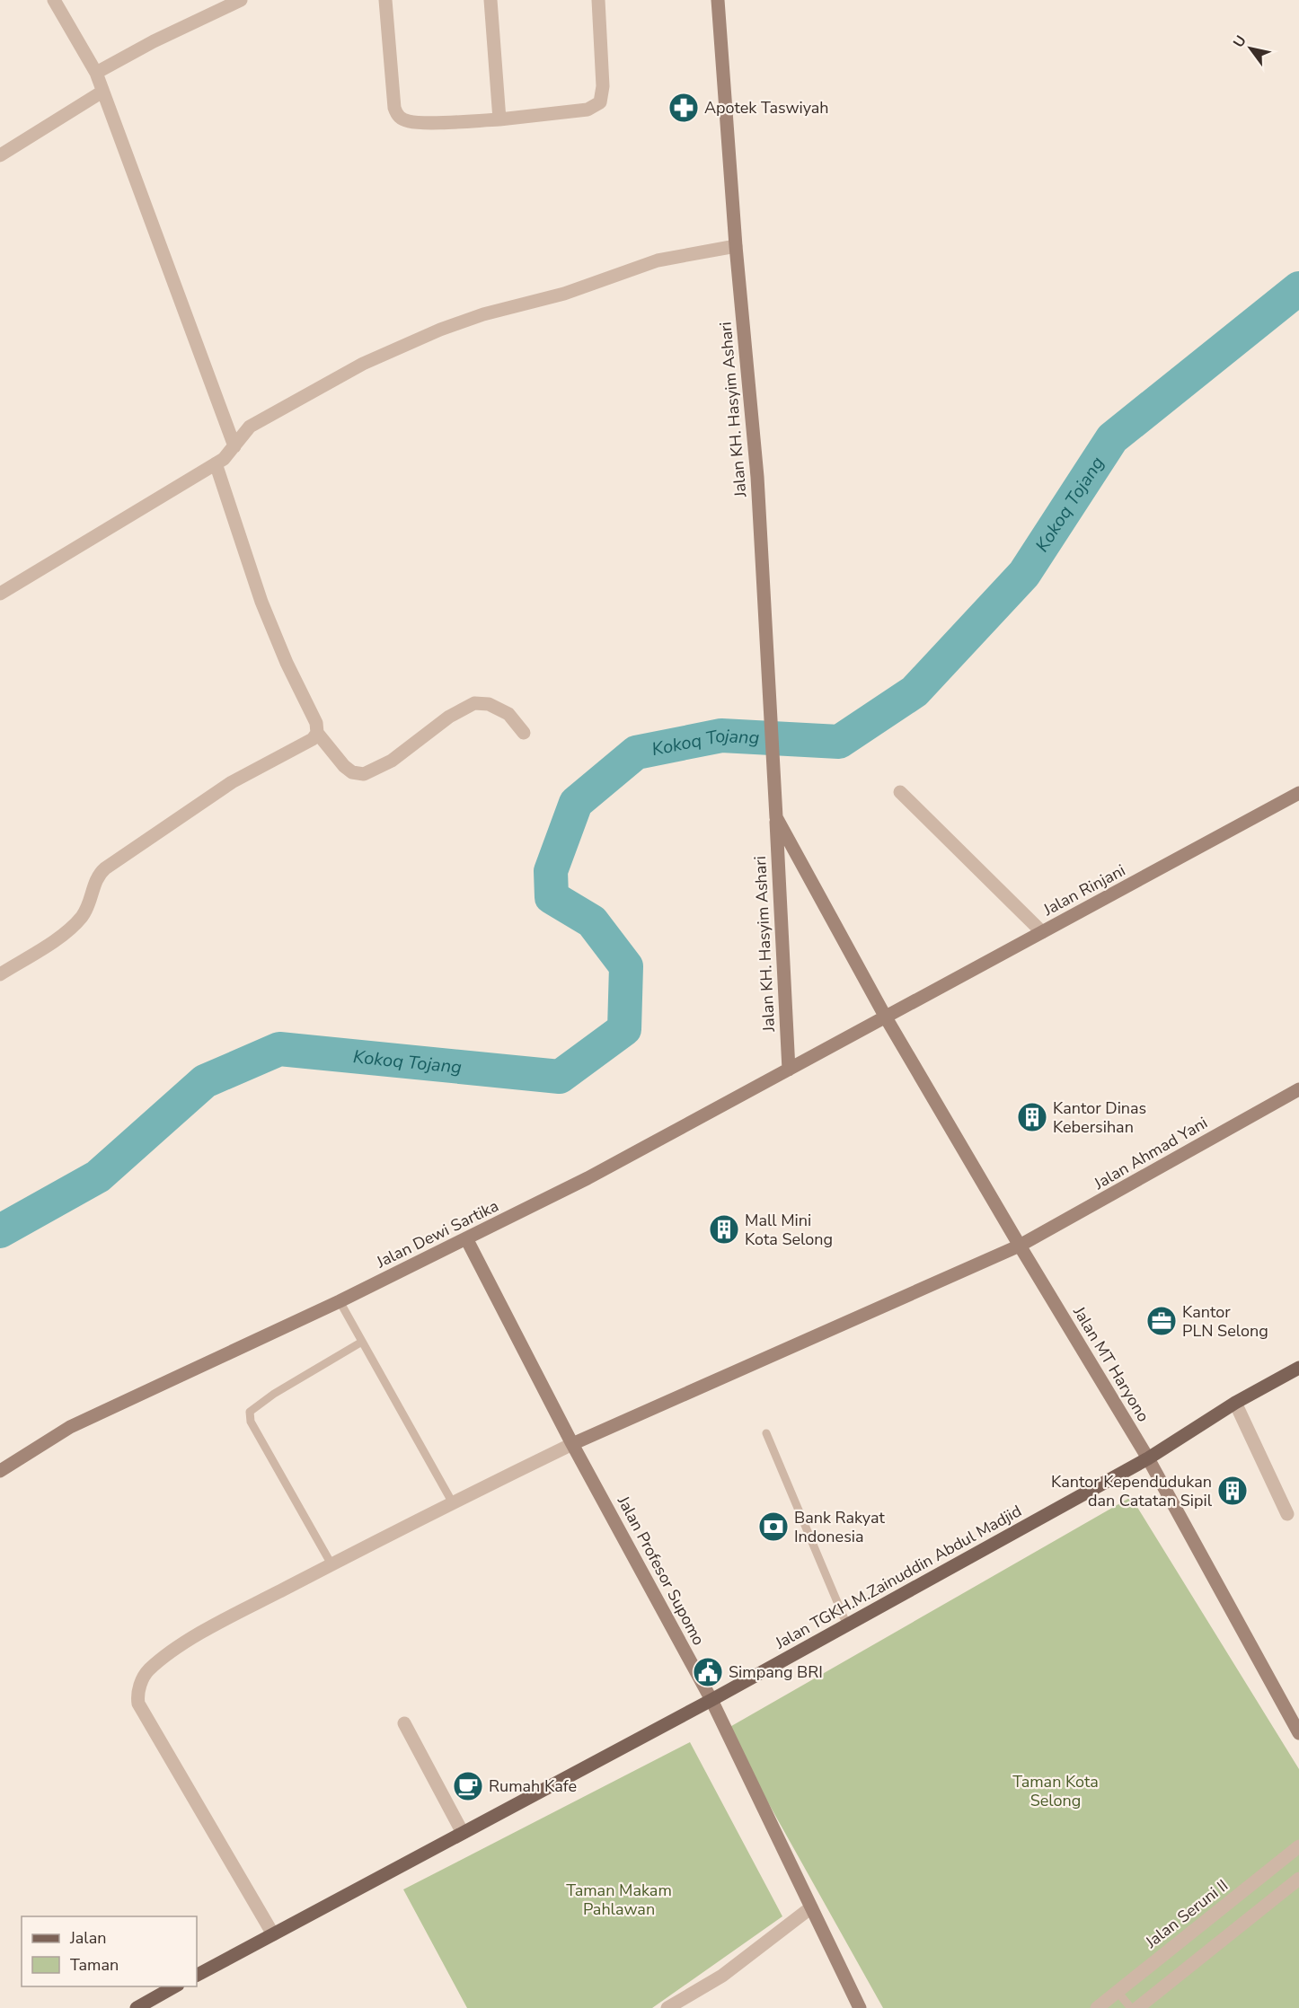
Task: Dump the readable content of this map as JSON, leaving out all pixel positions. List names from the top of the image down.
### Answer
{
  "streets": {
    "main road": ["Jalan TGKH.M.Zainuddin Abdul Madjid"],
    "street": [
      "Jalan KH. Hasyim Ashari",
      "Jalan Rinjani",
      "Jalan Ahmad Yani",
      "Jalan Dewi Sartika",
      "Jalan MT Haryono",
      "Jalan Profesor Supomo",
      "Jalan Seruni II"
    ]
  },
  "crossings": [
    ["Jalan KH. Hasyim Ashari", "Jalan Rinjani"],
    ["Jalan KH. Hasyim Ashari", "Jalan Dewi Sartika"],
    ["Jalan KH. Hasyim Ashari", "Jalan MT Haryono"],
    ["Jalan Rinjani", "Jalan Dewi Sartika"],
    ["Jalan Rinjani", "Jalan MT Haryono"],
    ["Jalan Ahmad Yani", "Jalan MT Haryono"],
    ["Jalan Ahmad Yani", "Jalan Profesor Supomo"],
    ["Jalan Dewi Sartika", "Jalan MT Haryono"],
    ["Jalan Dewi Sartika", "Jalan Profesor Supomo"],
    ["Jalan MT Haryono", "Jalan TGKH.M.Zainuddin Abdul Madjid"],
    ["Jalan Profesor Supomo", "Jalan TGKH.M.Zainuddin Abdul Madjid"]
  ],
  "water": ["Kokoq Tojang"],
  "parks": ["Taman Kota Selong", "Taman Makam Pahlawan"],
  "places": {
    "pharmacy": ["Apotek Taswiyah"],
    "building": ["Kantor Dinas Kebersihan", "Mall Mini Kota Selong", "Kantor Kependudukan dan Catatan Sipil"],
    "office": ["Kantor PLN Selong"],
    "bank": ["Bank Rakyat Indonesia"],
    "public building": ["Simpang BRI"],
    "cafe": ["Rumah Kafe"]
  },
  "legend": ["Jalan", "Taman"],
  "north": "top left"
}
